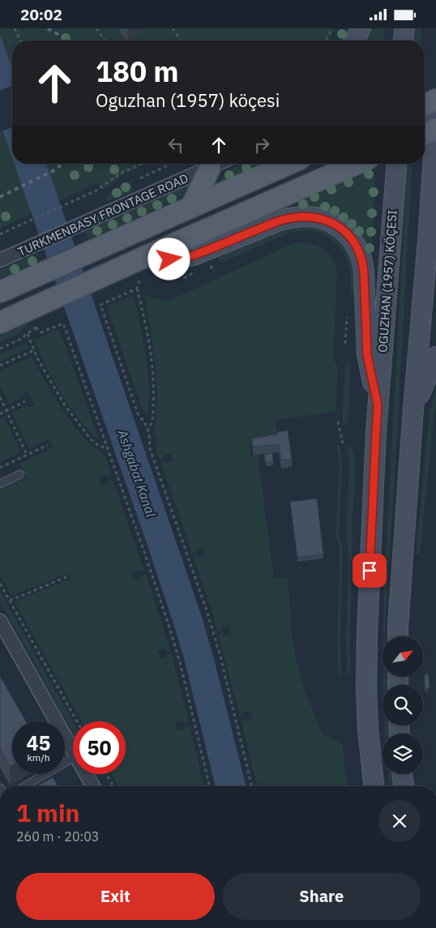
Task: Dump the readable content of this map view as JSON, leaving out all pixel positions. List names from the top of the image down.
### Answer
{
  "streets": {
    "main road": ["OGUZHAN (1957) KÖÇESI"],
    "street": ["TURKMENBASY FRONTAGE ROAD"]
  },
  "water": ["Ashgabat Kanal"],
  "north": "top right",
  "page": {
    "status": "20:02",
    "turn": ["180 m", "Oguzhan (1957) köçesi"],
    "speed": "45 km/h",
    "limit": "50",
    "heading": ["1 min", "260 m · 20:03"],
    "buttons": ["Exit", "Share"]
  }
}
